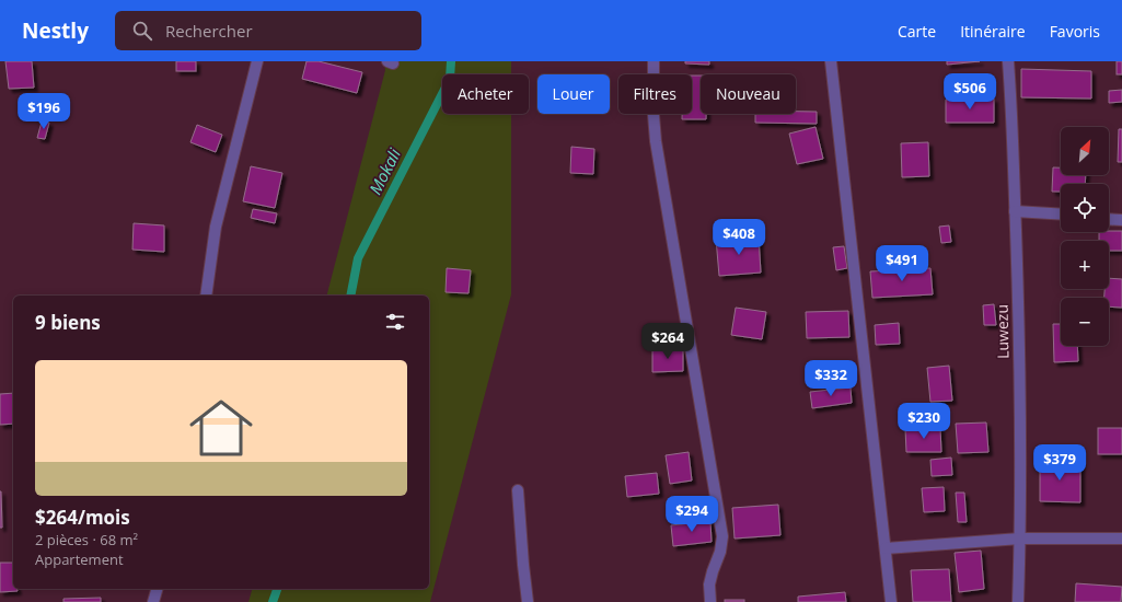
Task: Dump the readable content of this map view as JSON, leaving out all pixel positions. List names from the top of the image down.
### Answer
{
  "streets": {
    "street": ["Luwezu"]
  },
  "water": ["Mokali"],
  "north": "top right",
  "page": {
    "header": "Nestly",
    "search": "Rechercher",
    "nav": ["Carte", "Itinéraire", "Favoris"],
    "price": [
      "$506",
      "$196",
      "$408",
      "$491",
      "$264",
      "$332",
      "$230",
      "$379",
      "$294"
    ],
    "chip": [
      "Acheter",
      "Louer",
      "Filtres",
      "Nouveau"
    ],
    "map_buttons": ["+", "−"],
    "heading": "9 biens",
    "list": [
      {
        "name": "$264/mois",
        "note": "2 pièces · 68 m² · Appartement"
      }
    ]
  }
}
